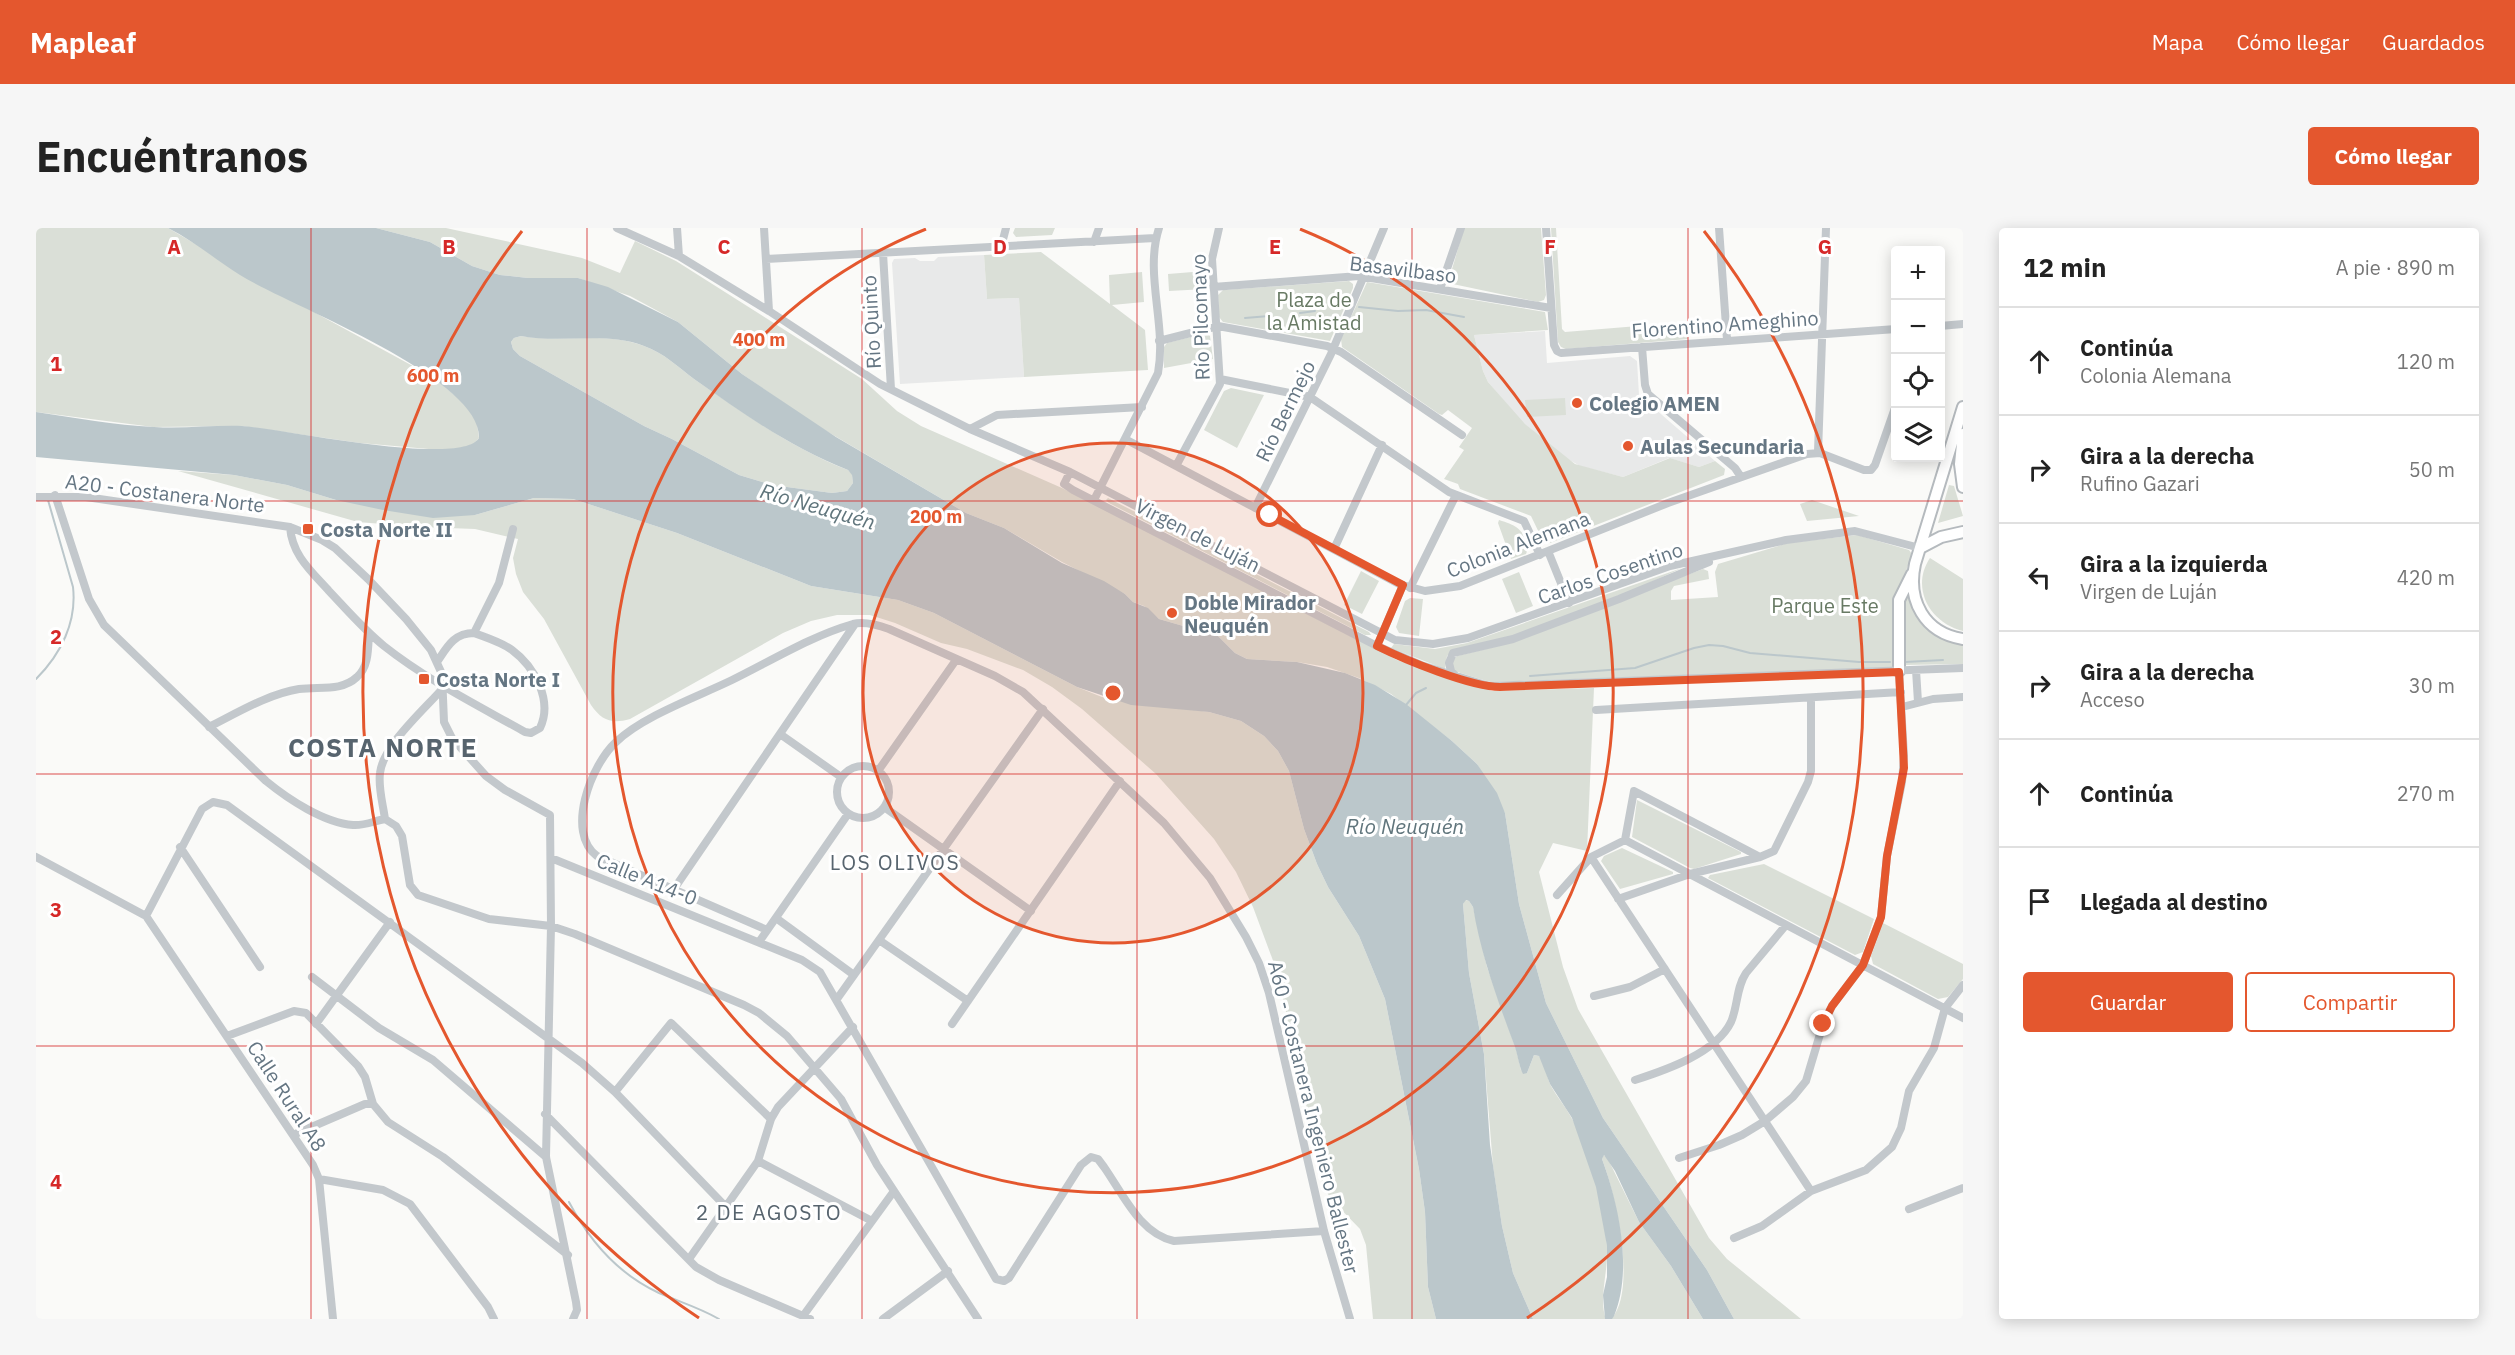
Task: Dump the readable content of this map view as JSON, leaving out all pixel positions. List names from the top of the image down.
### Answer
{
  "streets": {
    "street": [
      "Basavilbaso",
      "Río Pilcomayo",
      "Río Quinto",
      "Florentino Ameghino",
      "Río Bermejo",
      "A20 - Costanera Norte",
      "Virgen de Luján",
      "Colonia Alemana",
      "Carlos Cosentino",
      "Calle A14-0",
      "Calle Rural A8",
      "A60 - Costanera Ingeniero Ballester"
    ]
  },
  "crossings": [
    ["Basavilbaso", "Río Pilcomayo"],
    ["Basavilbaso", "Florentino Ameghino"],
    ["Basavilbaso", "Río Bermejo"],
    ["Río Pilcomayo", "Colonia Alemana"],
    ["Río Quinto", "Virgen de Luján"],
    ["Río Bermejo", "Colonia Alemana"],
    ["Virgen de Luján", "Carlos Cosentino"],
    ["Calle A14-0", "A60 - Costanera Ingeniero Ballester"]
  ],
  "districts": ["COSTA NORTE", "LOS OLIVOS", "2 DE AGOSTO"],
  "water": ["Río Neuquén"],
  "parks": ["Plaza de la Amistad", "Parque Este"],
  "places": {
    "other": ["Colegio AMEN", "Aulas Secundaria", "Doble Mirador Neuquén"],
    "transit": ["Costa Norte II", "Costa Norte I"]
  },
  "page": {
    "header": "Mapleaf",
    "nav": ["Mapa", "Cómo llegar", "Guardados"],
    "buttons": [
      "Cómo llegar",
      ["Guardar", "Compartir"]
    ],
    "title": "Encuéntranos",
    "heading": ["12 min", "A pie · 890 m"],
    "map_buttons": ["+", "−"],
    "list": [
      ["Continúa", "Colonia Alemana", "120 m"],
      ["Gira a la derecha", "Rufino Gazari", "50 m"],
      ["Gira a la izquierda", "Virgen de Luján", "420 m"],
      ["Gira a la derecha", "Acceso", "30 m"],
      ["Continúa", "270 m"],
      "Llegada al destino"
    ]
  },
  "grid": {
    "columns": [
      "A",
      "B",
      "C",
      "D",
      "E",
      "F",
      "G"
    ],
    "rows": [
      "1",
      "2",
      "3",
      "4"
    ]
  },
  "rings": ["400 m", "600 m", "200 m"]
}
